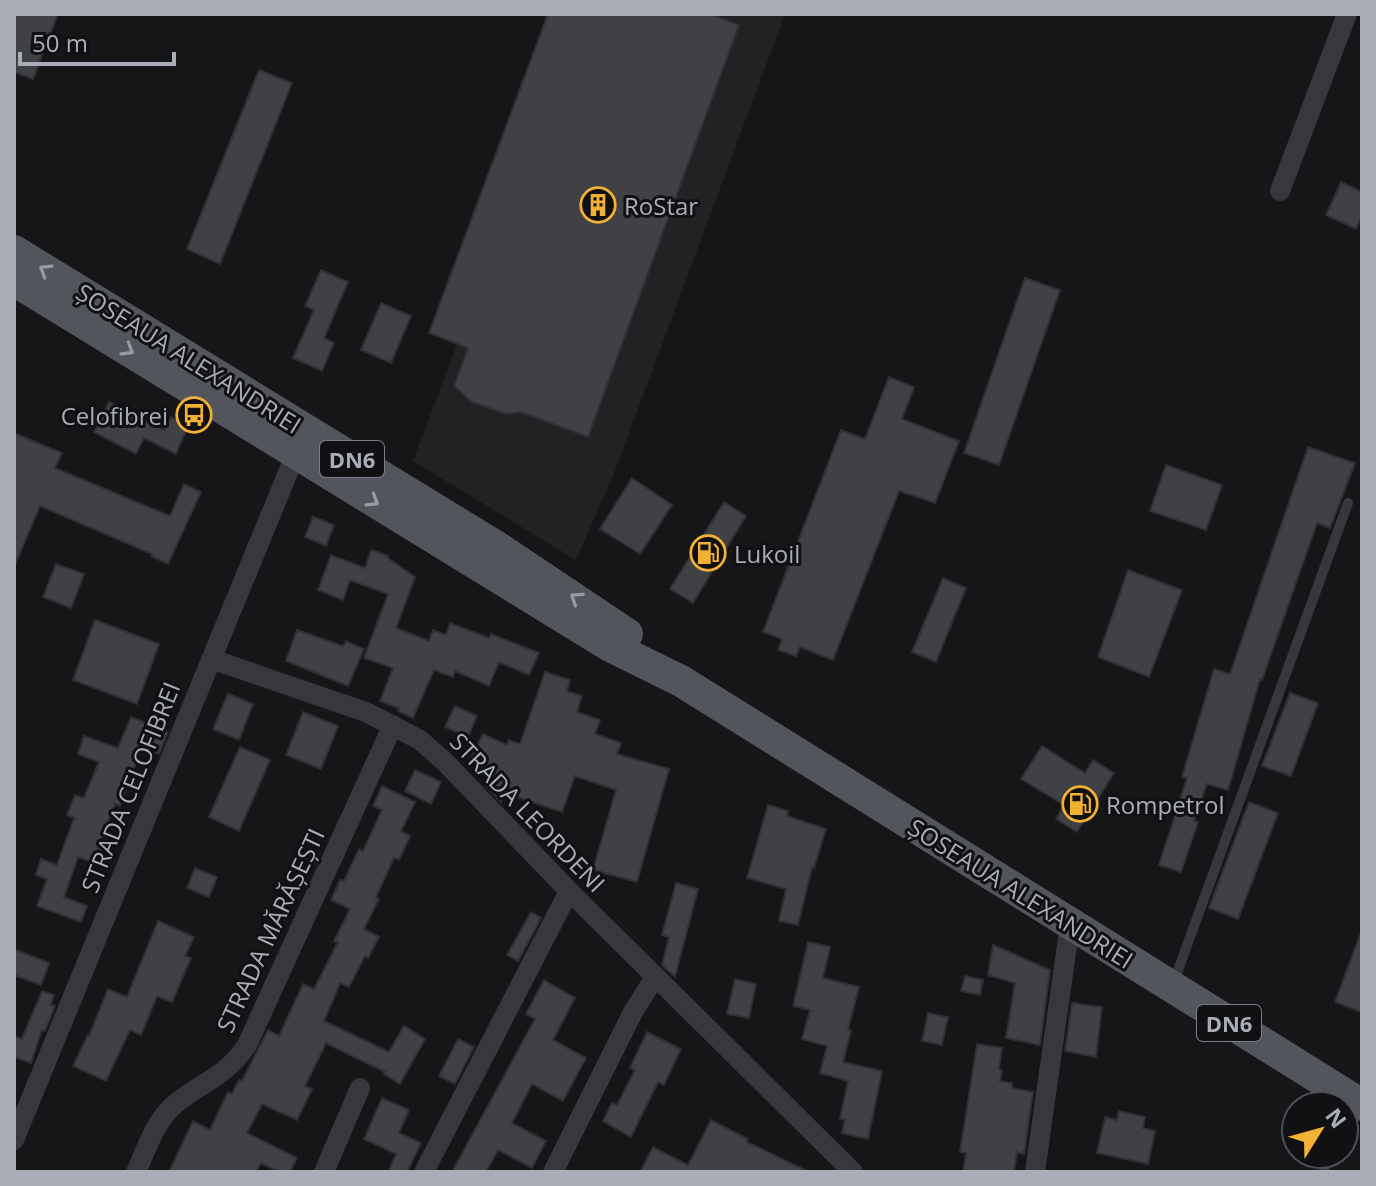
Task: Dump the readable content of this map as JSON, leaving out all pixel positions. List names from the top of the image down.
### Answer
{
  "streets": {
    "main road": ["ȘOSEAUA ALEXANDRIEI", "DN6"],
    "street": ["STRADA CELOFIBREI", "STRADA LEORDENI", "STRADA MĂRĂȘEȘTI"]
  },
  "crossings": [
    ["ȘOSEAUA ALEXANDRIEI", "STRADA CELOFIBREI"],
    ["STRADA CELOFIBREI", "STRADA LEORDENI"],
    ["STRADA LEORDENI", "STRADA MĂRĂȘEȘTI"]
  ],
  "places": {
    "building": ["RoStar"],
    "bus stop": ["Celofibrei"],
    "fuel station": ["Lukoil", "Rompetrol"]
  },
  "scale_bar": "50 m",
  "north": "top right"
}
